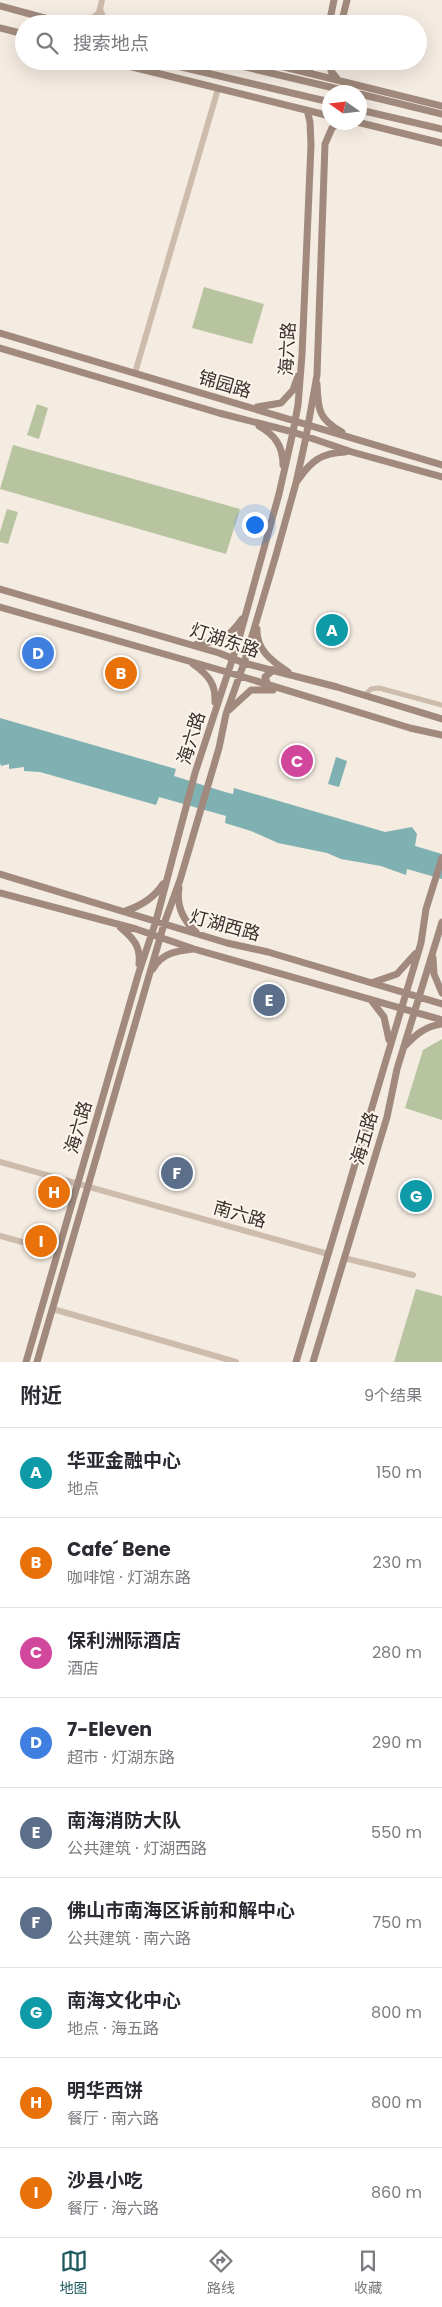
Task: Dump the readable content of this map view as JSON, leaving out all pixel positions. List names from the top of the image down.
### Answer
{
  "streets": {
    "main road": [
      "海六路",
      "锦园路",
      "灯湖东路",
      "灯湖西路",
      "海五路"
    ],
    "street": ["南六路"]
  },
  "crossings": [
    ["海六路", "锦园路"],
    ["海六路", "灯湖东路"],
    ["海六路", "灯湖西路"],
    ["海六路", "南六路"],
    ["灯湖西路", "海五路"]
  ],
  "north": "left",
  "page": {
    "search": "搜索地点",
    "pins": [
      "A",
      "D",
      "B",
      "C",
      "E",
      "F",
      "H",
      "G",
      "I"
    ],
    "heading": ["附近", "9个结果"],
    "list": [
      {
        "mark": "A",
        "name": "华亚金融中心",
        "note": "地点",
        "value": "150 m"
      },
      {
        "mark": "B",
        "name": "Cafe´ Bene",
        "note": "咖啡馆 · 灯湖东路",
        "value": "230 m"
      },
      {
        "mark": "C",
        "name": "保利洲际酒店",
        "note": "酒店",
        "value": "280 m"
      },
      {
        "mark": "D",
        "name": "7-Eleven",
        "note": "超市 · 灯湖东路",
        "value": "290 m"
      },
      {
        "mark": "E",
        "name": "南海消防大队",
        "note": "公共建筑 · 灯湖西路",
        "value": "550 m"
      },
      {
        "mark": "F",
        "name": "佛山市南海区诉前和解中心",
        "note": "公共建筑 · 南六路",
        "value": "750 m"
      },
      {
        "mark": "G",
        "name": "南海文化中心",
        "note": "地点 · 海五路",
        "value": "800 m"
      },
      {
        "mark": "H",
        "name": "明华西饼",
        "note": "餐厅 · 南六路",
        "value": "800 m"
      },
      {
        "mark": "I",
        "name": "沙县小吃",
        "note": "餐厅 · 海六路",
        "value": "860 m"
      }
    ],
    "nav": ["地图", "路线", "收藏"]
  }
}
